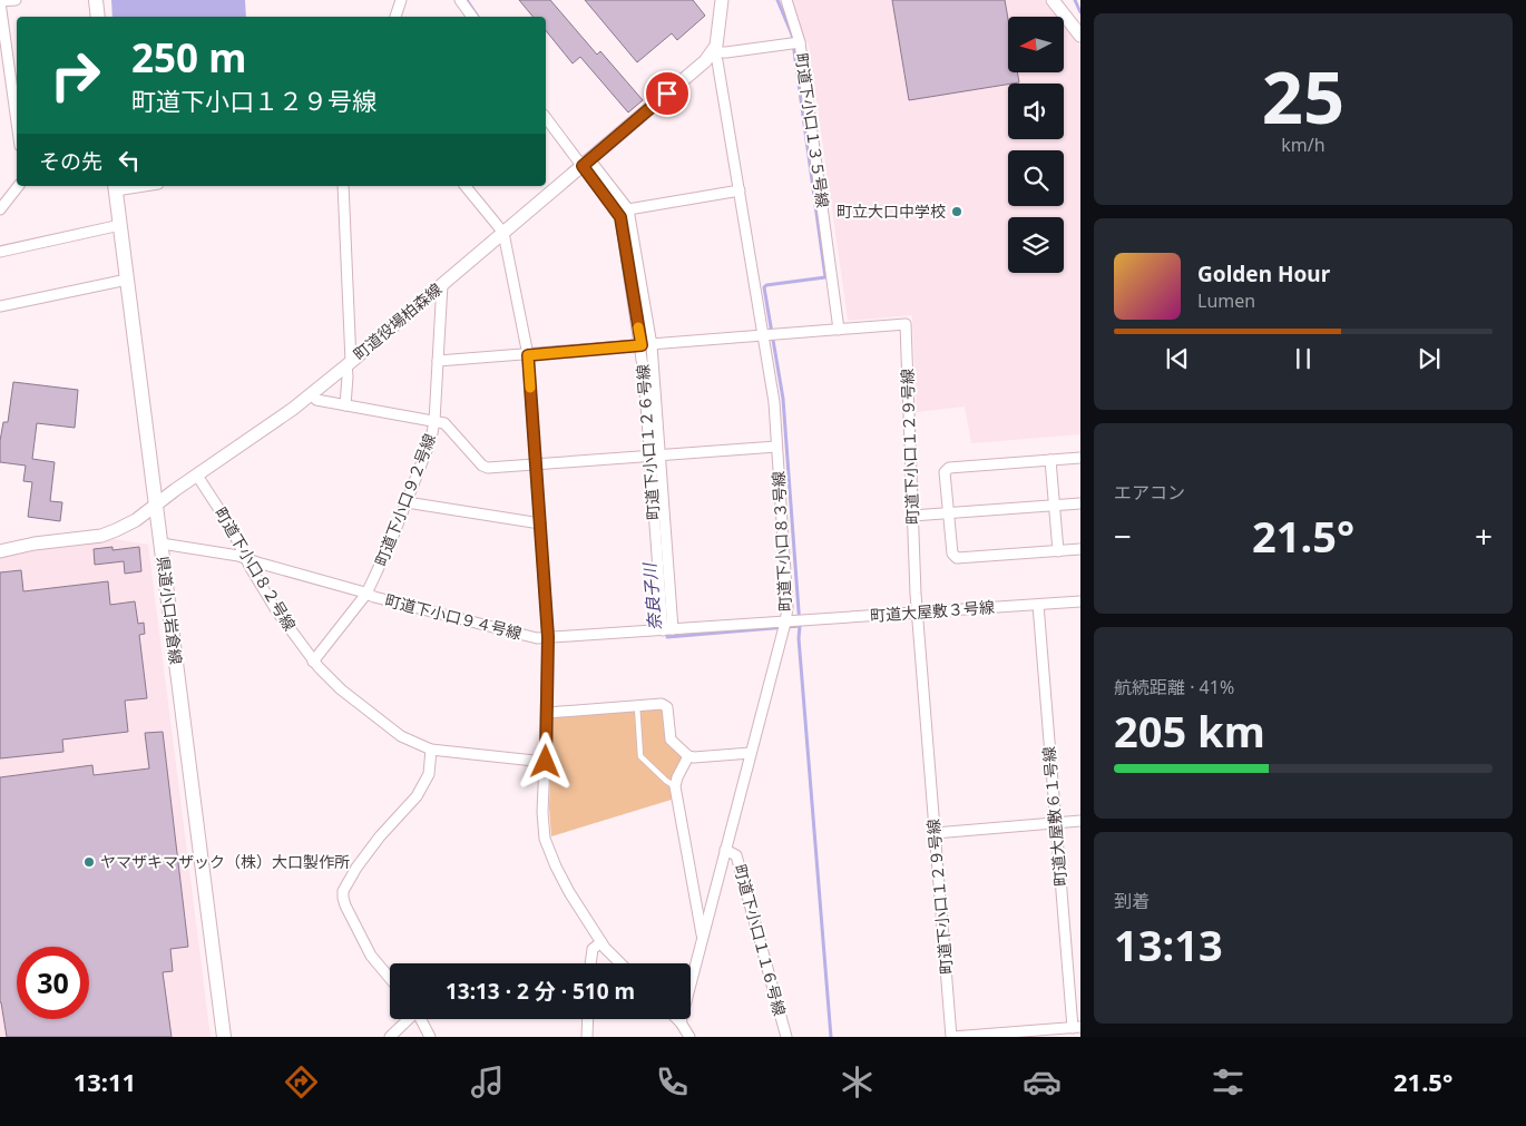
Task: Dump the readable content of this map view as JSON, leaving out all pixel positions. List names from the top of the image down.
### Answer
{
  "streets": {
    "main road": ["県道小口岩倉線"],
    "street": [
      "町道下小口１３５号線",
      "町道役場柏森線",
      "町道下小口１２６号線",
      "町道下小口１２９号線",
      "町道下小口９２号線",
      "町道下小口８３号線",
      "町道下小口８２号線",
      "町道大屋敷３号線",
      "町道下小口９４号線",
      "町道大屋敷６１号線",
      "町道下小口１１６号線"
    ]
  },
  "crossings": [
    ["町道下小口１３５号線", "町道下小口１２９号線"],
    ["町道役場柏森線", "町道下小口１２６号線"],
    ["町道役場柏森線", "町道下小口９２号線"],
    ["町道役場柏森線", "町道下小口８３号線"],
    ["町道役場柏森線", "町道下小口８２号線"],
    ["町道役場柏森線", "県道小口岩倉線"],
    ["町道下小口１２６号線", "町道下小口１２９号線"],
    ["町道下小口１２６号線", "町道下小口９４号線"],
    ["町道下小口１２９号線", "町道下小口９２号線"],
    ["町道下小口１２９号線", "町道下小口８３号線"],
    ["町道下小口１２９号線", "町道大屋敷３号線"],
    ["町道下小口９２号線", "町道下小口８２号線"],
    ["町道下小口９２号線", "町道下小口９４号線"],
    ["町道下小口８３号線", "町道大屋敷３号線"],
    ["町道下小口８３号線", "町道下小口９４号線"],
    ["町道下小口８３号線", "町道下小口１１６号線"],
    ["町道下小口８２号線", "町道下小口９４号線"],
    ["県道小口岩倉線", "町道下小口９４号線"],
    ["町道大屋敷３号線", "町道下小口９４号線"],
    ["町道大屋敷３号線", "町道大屋敷６１号線"]
  ],
  "water": ["奈良子川"],
  "places": ["町立大口中学校", "ヤマザキマザック（株）大口製作所"],
  "north": "left",
  "page": {
    "tile": [
      ["25", "km/h"],
      "エアコン",
      ["航続距離 · 41%", "205 km"],
      ["到着", "13:13"]
    ],
    "turn": ["250 m", "町道下小口１２９号線"],
    "then": "その先",
    "song": ["Golden Hour", "Lumen"],
    "heat": ["−", "21.5°", "+"],
    "limit": "30",
    "trip": "13:13 · 2 分 · 510 m",
    "tabs": ["13:11", "21.5°"]
  }
}
